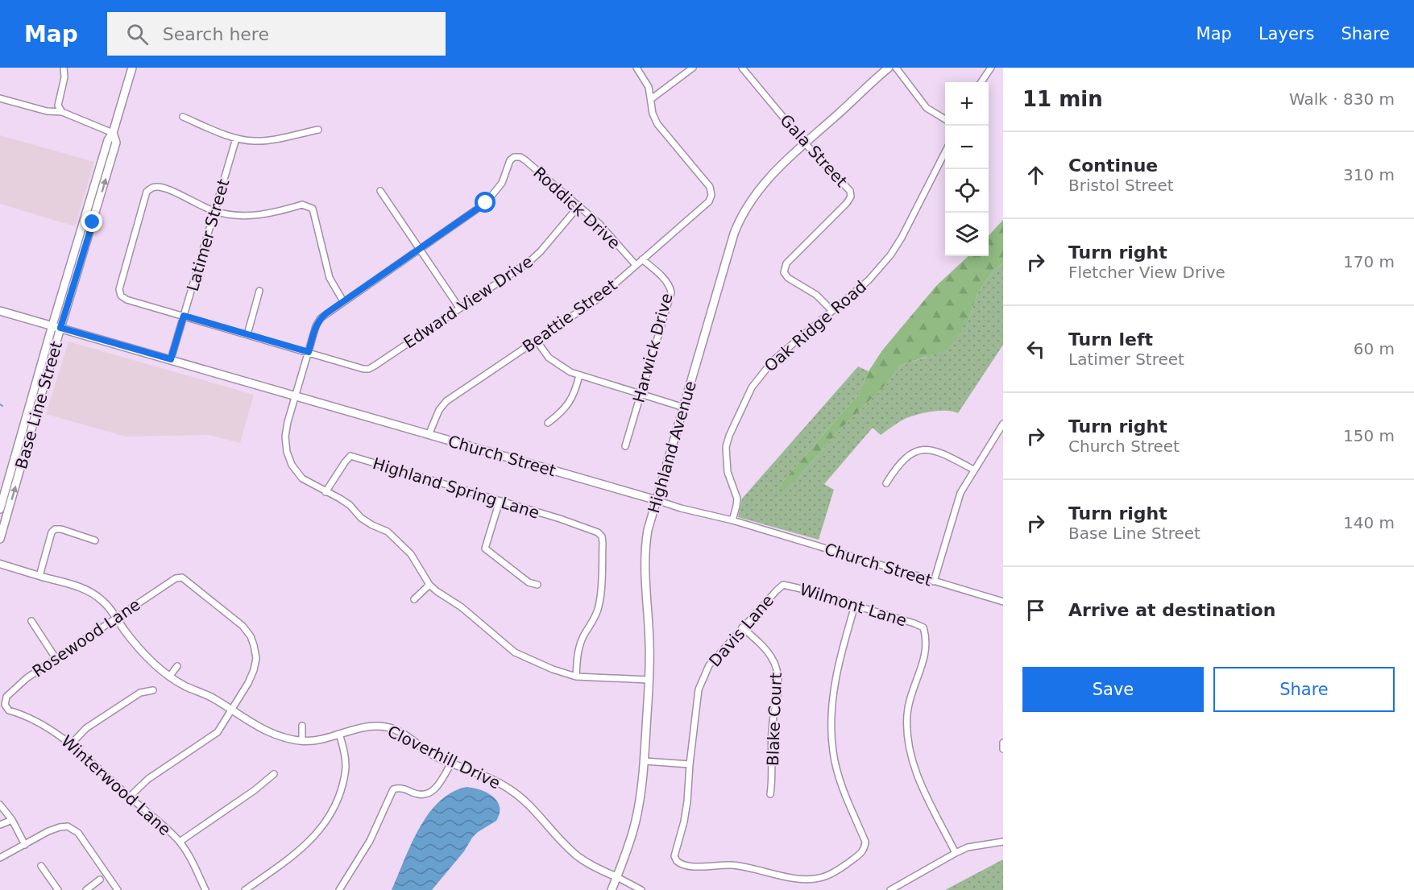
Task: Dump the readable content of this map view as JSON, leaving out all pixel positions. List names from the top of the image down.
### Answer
{
  "streets": {
    "main road": ["Base Line Street", "Highland Avenue", "Church Street"],
    "street": [
      "Gala Street",
      "Roddick Drive",
      "Latimer Street",
      "Edward View Drive",
      "Beattie Street",
      "Oak Ridge Road",
      "Harwick Drive",
      "Highland Spring Lane",
      "Wilmont Lane",
      "Davis Lane",
      "Rosewood Lane",
      "Blake Court",
      "Cloverhill Drive",
      "Winterwood Lane"
    ]
  },
  "crossings": [
    ["Gala Street", "Oak Ridge Road"],
    ["Gala Street", "Highland Avenue"],
    ["Roddick Drive", "Edward View Drive"],
    ["Roddick Drive", "Beattie Street"],
    ["Latimer Street", "Church Street"],
    ["Beattie Street", "Harwick Drive"],
    ["Beattie Street", "Church Street"],
    ["Oak Ridge Road", "Church Street"],
    ["Base Line Street", "Church Street"],
    ["Highland Avenue", "Church Street"],
    ["Highland Avenue", "Cloverhill Drive"],
    ["Wilmont Lane", "Davis Lane"],
    ["Davis Lane", "Blake Court"],
    ["Rosewood Lane", "Cloverhill Drive"],
    ["Rosewood Lane", "Winterwood Lane"]
  ],
  "page": {
    "header": "Map",
    "search": "Search here",
    "nav": ["Map", "Layers", "Share"],
    "heading": ["11 min", "Walk · 830 m"],
    "map_buttons": ["+", "−"],
    "list": [
      ["Continue", "Bristol Street", "310 m"],
      ["Turn right", "Fletcher View Drive", "170 m"],
      ["Turn left", "Latimer Street", "60 m"],
      ["Turn right", "Church Street", "150 m"],
      ["Turn right", "Base Line Street", "140 m"],
      "Arrive at destination"
    ],
    "buttons": ["Save", "Share"]
  }
}
